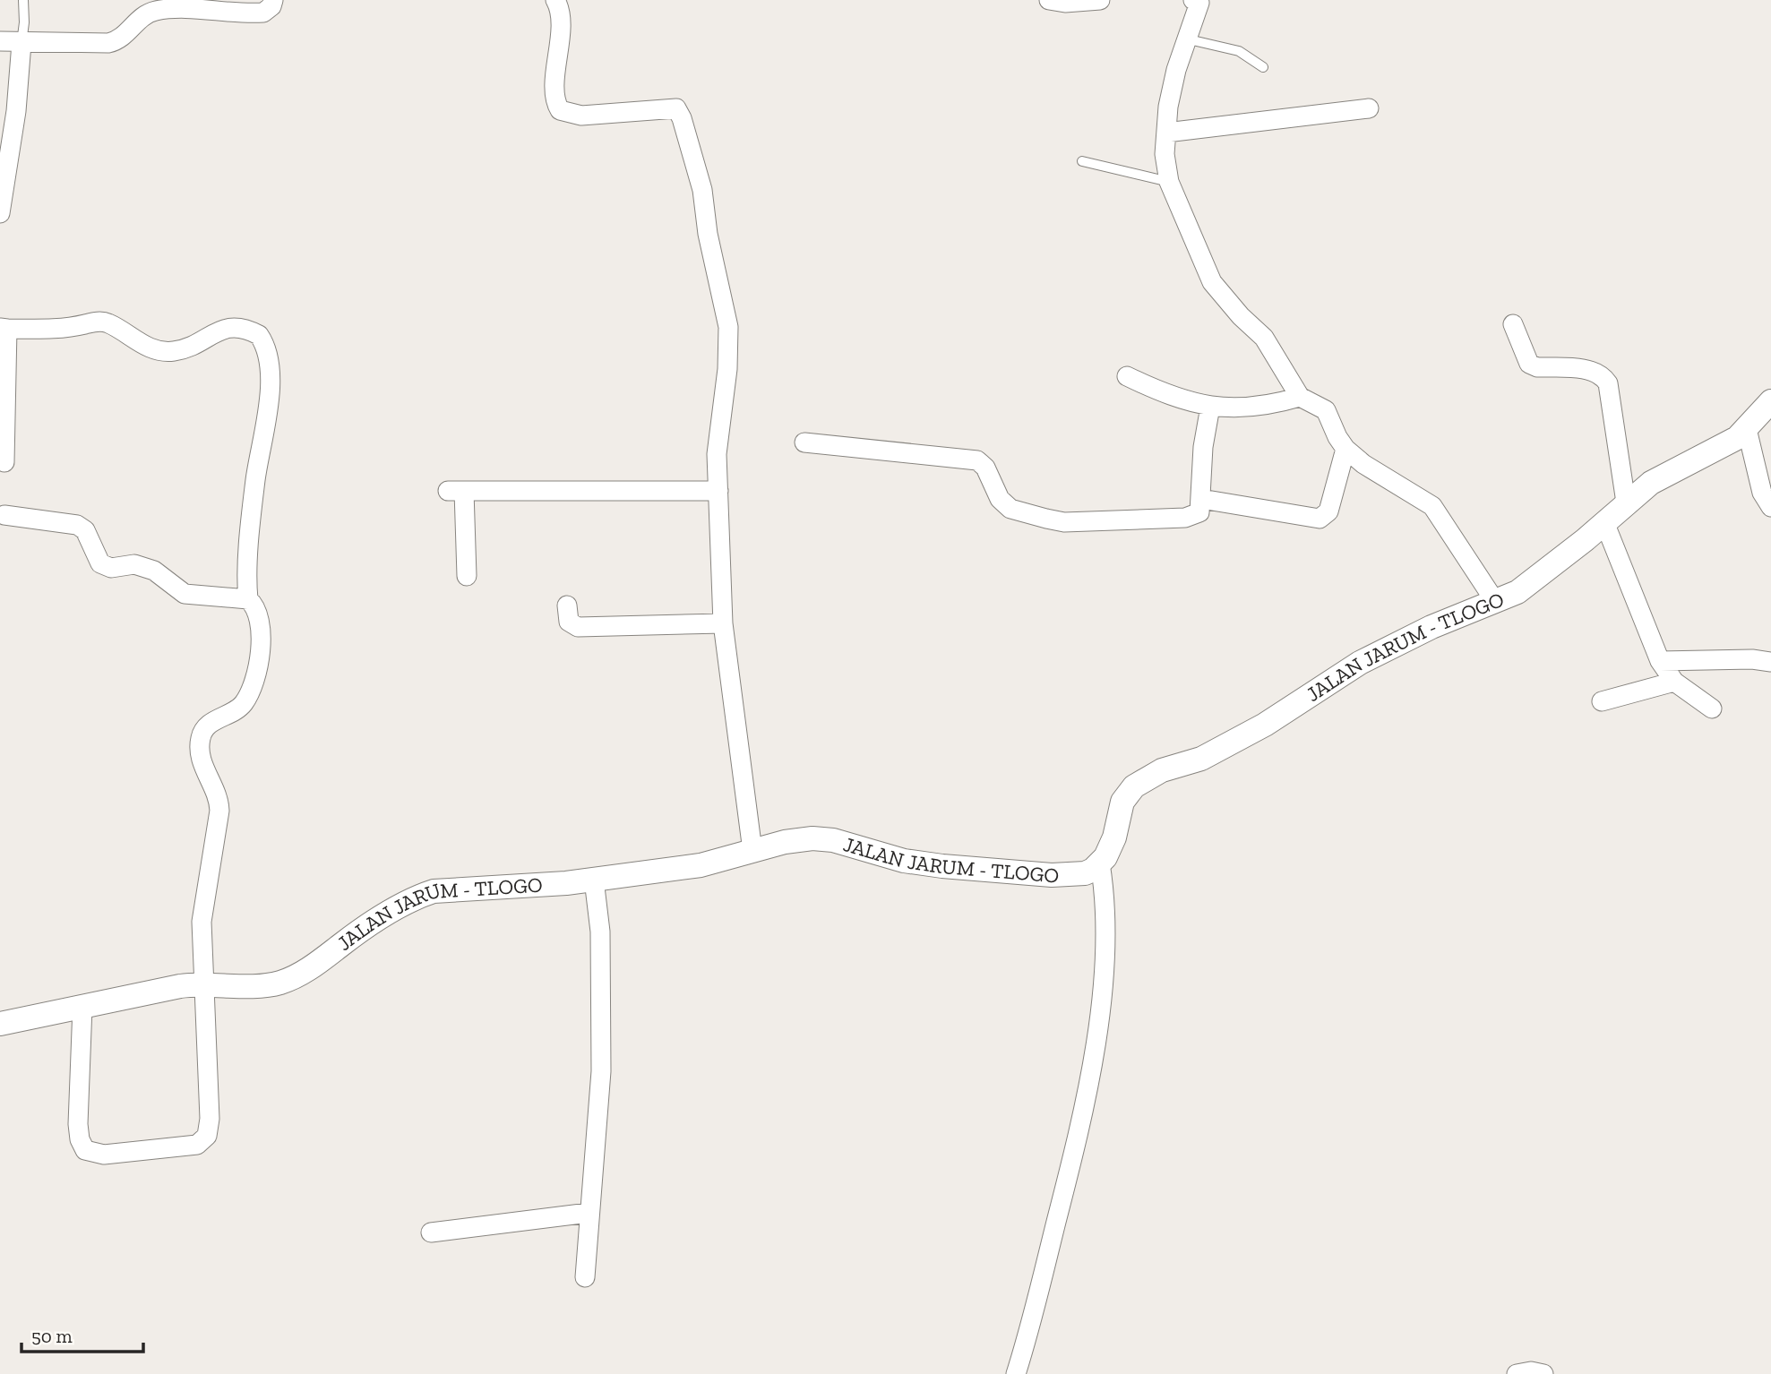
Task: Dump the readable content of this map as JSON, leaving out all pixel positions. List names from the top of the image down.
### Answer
{
  "streets": {
    "street": ["JALAN JARUM - TLOGO"]
  },
  "scale_bar": "50 m"
}
